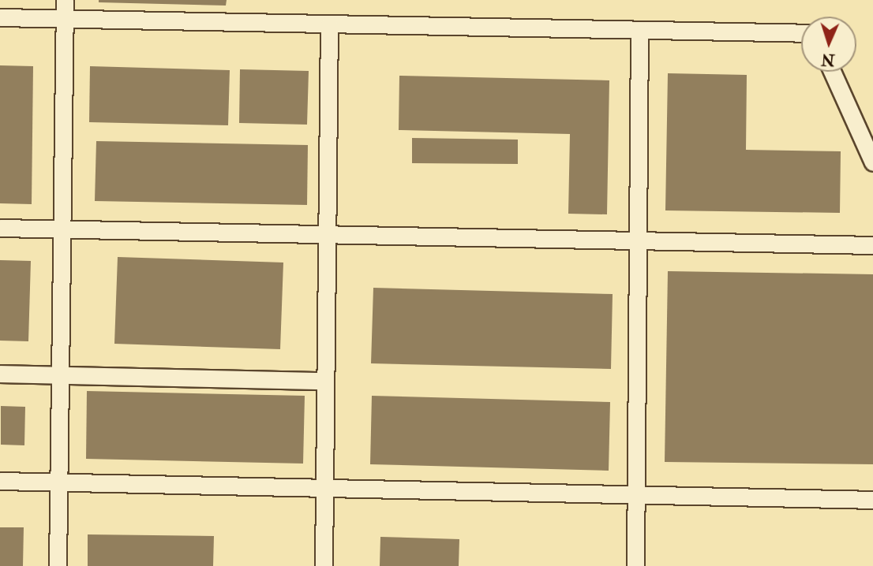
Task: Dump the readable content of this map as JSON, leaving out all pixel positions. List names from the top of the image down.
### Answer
{
  "north": "bottom"
}
